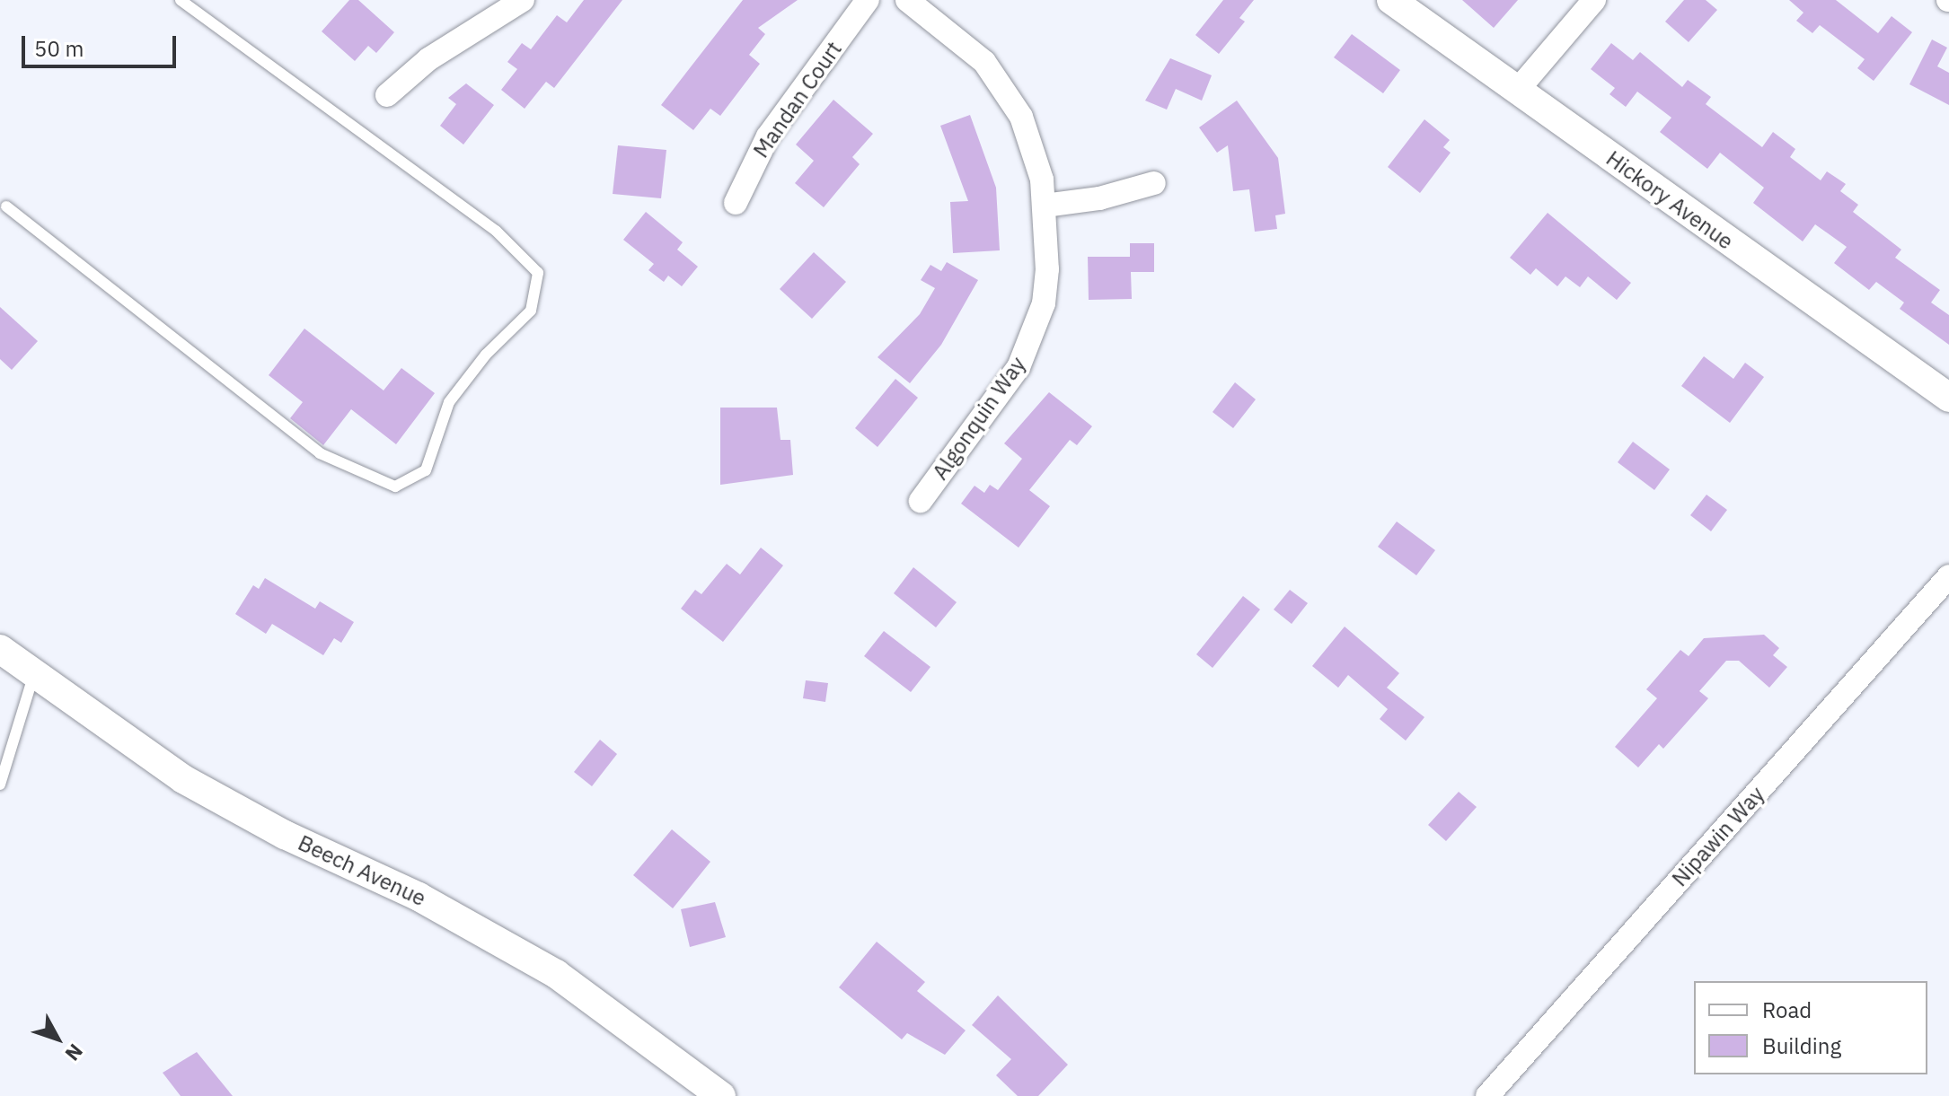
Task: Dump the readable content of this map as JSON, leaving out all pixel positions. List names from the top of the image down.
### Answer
{
  "streets": {
    "street": [
      "Mandan Court",
      "Hickory Avenue",
      "Algonquin Way",
      "Nipawin Way",
      "Beech Avenue"
    ]
  },
  "legend": ["Road", "Building"],
  "scale_bar": "50 m",
  "north": "bottom right"
}
